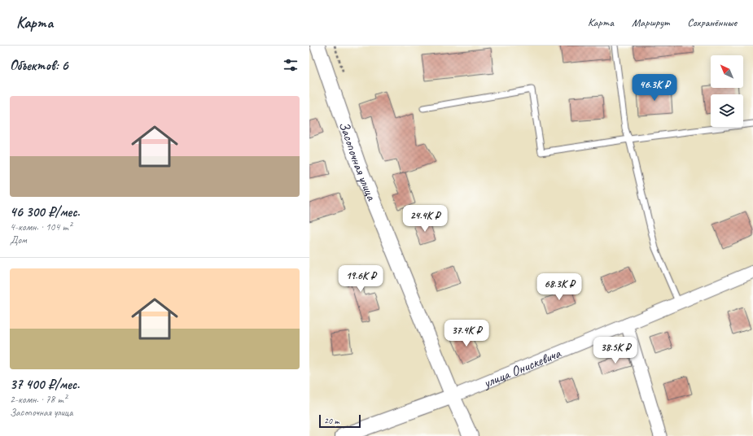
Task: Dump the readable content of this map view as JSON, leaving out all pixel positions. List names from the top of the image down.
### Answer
{
  "streets": {
    "street": ["Засопочная улица", "улица Онискевича"]
  },
  "crossings": [
    ["Засопочная улица", "улица Онискевича"]
  ],
  "scale_bar": "20 m",
  "north": "top left",
  "page": {
    "header": "Карта",
    "nav": ["Карта", "Маршрут", "Сохранённые"],
    "heading": "Объектов: 6",
    "price": [
      "46.3K ₽",
      "24.4K ₽",
      "19.6K ₽",
      "68.3K ₽",
      "37.4K ₽",
      "38.5K ₽"
    ],
    "list": [
      {
        "name": "46 300 ₽/мес.",
        "note": "4-комн. · 104 m² · Дом"
      },
      {
        "name": "37 400 ₽/мес.",
        "note": "2-комн. · 78 m² · Засопочная улица"
      }
    ],
    "scale": "20 m"
  }
}
